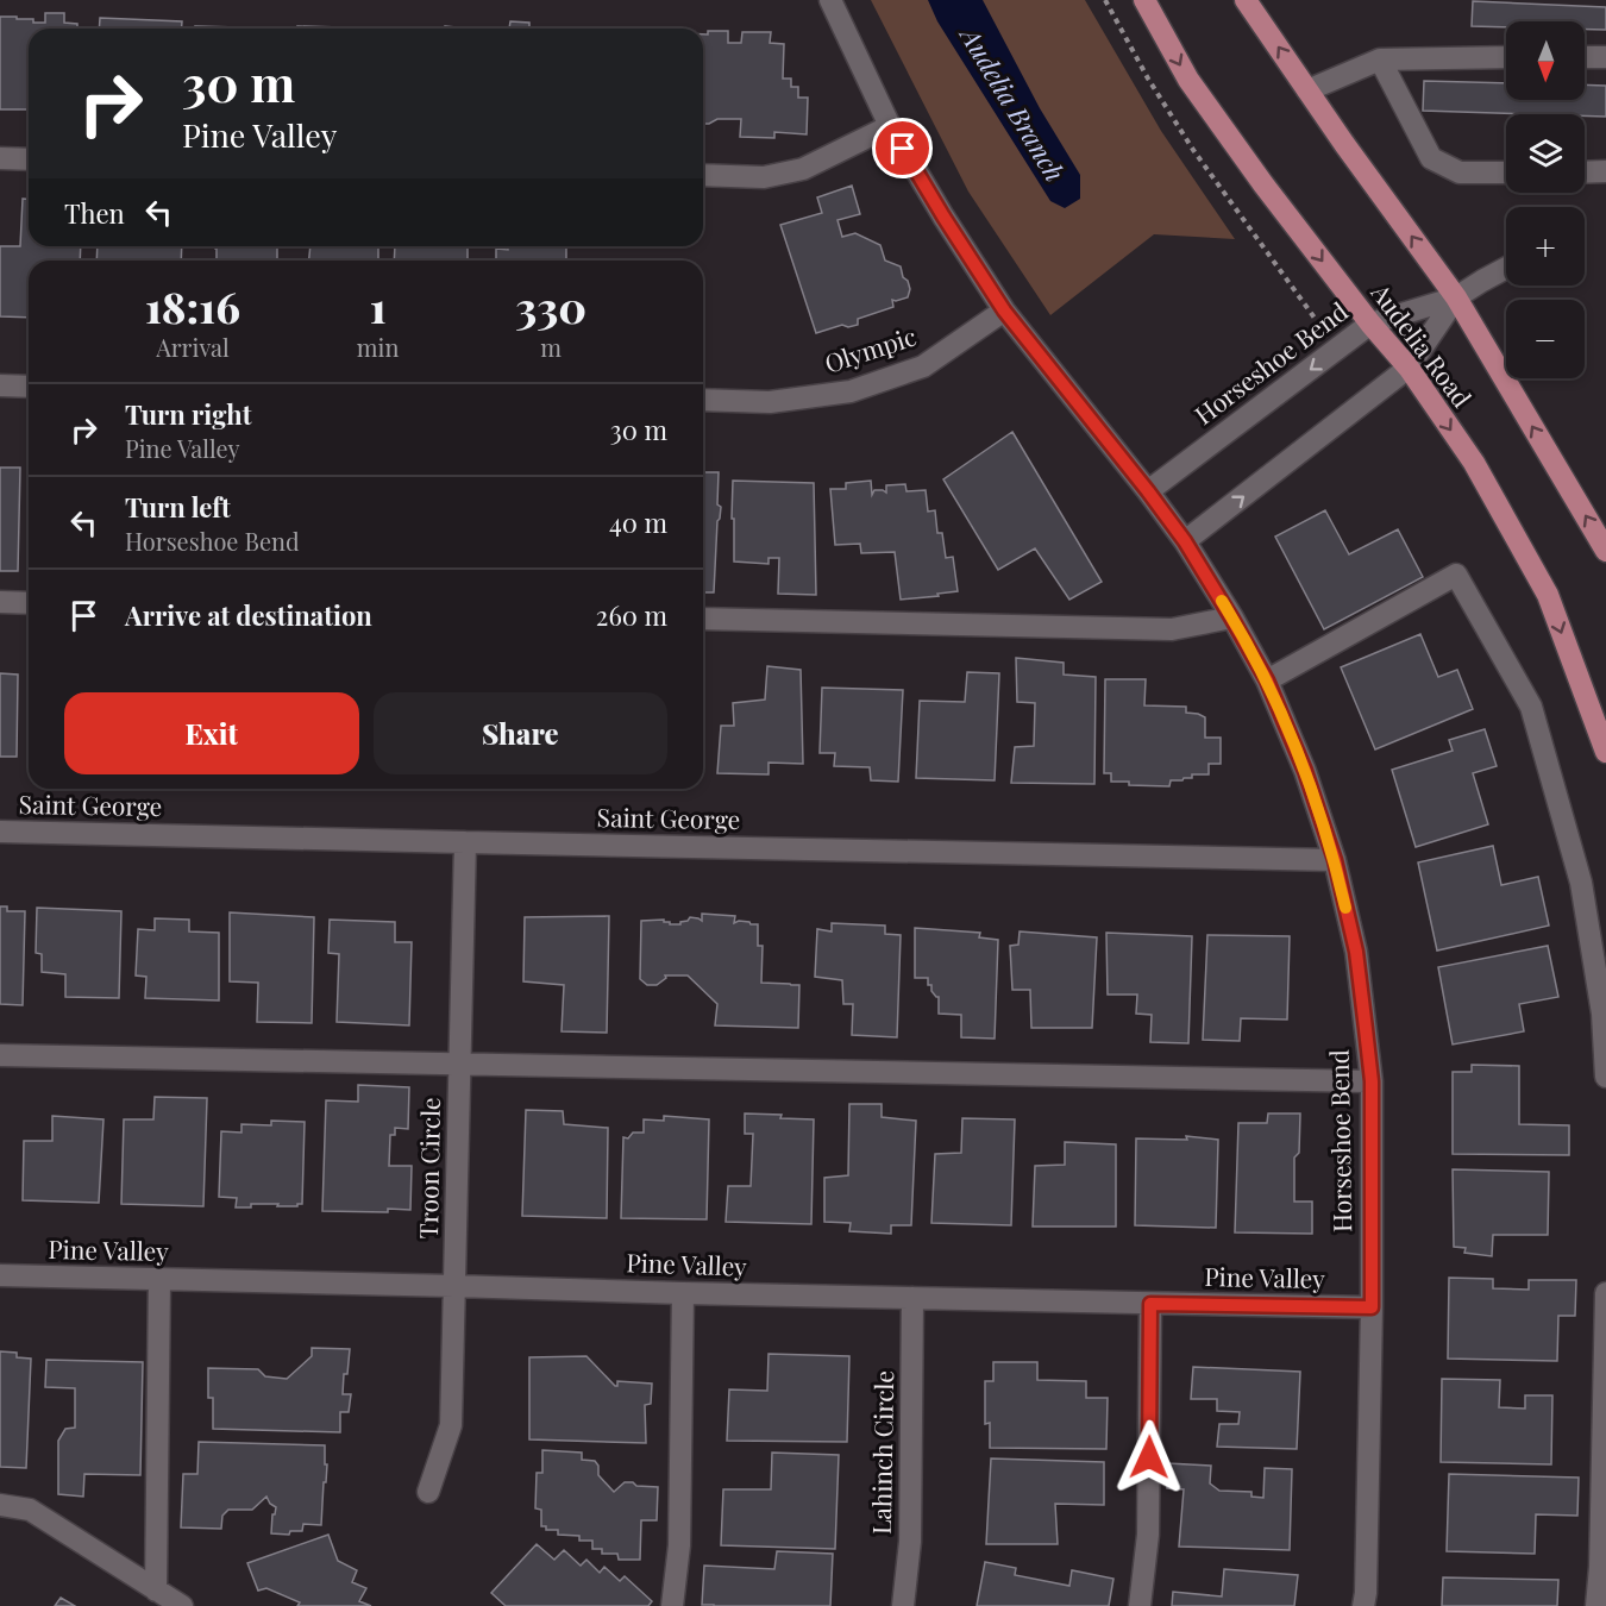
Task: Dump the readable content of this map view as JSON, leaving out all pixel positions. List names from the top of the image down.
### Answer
{
  "streets": {
    "main road": ["Audelia Road"],
    "street": [
      "Olympic",
      "Horseshoe Bend",
      "Saint George",
      "Troon Circle",
      "Pine Valley",
      "Lahinch Circle"
    ]
  },
  "crossings": [
    ["Audelia Road", "Horseshoe Bend"],
    ["Olympic", "Horseshoe Bend"],
    ["Horseshoe Bend", "Saint George"],
    ["Horseshoe Bend", "Pine Valley"],
    ["Saint George", "Troon Circle"],
    ["Troon Circle", "Pine Valley"],
    ["Pine Valley", "Lahinch Circle"]
  ],
  "water": ["Audelia Branch"],
  "north": "bottom",
  "page": {
    "map_buttons": ["+", "−"],
    "turn": ["30 m", "Pine Valley"],
    "then": "Then",
    "eta": [
      "18:16",
      "Arrival",
      "1",
      "min",
      "330",
      "m"
    ],
    "list": [
      {
        "name": "Turn right",
        "note": "Pine Valley",
        "value": "30 m"
      },
      {
        "name": "Turn left",
        "note": "Horseshoe Bend",
        "value": "40 m"
      },
      {
        "name": "Arrive at destination",
        "value": "260 m"
      }
    ],
    "buttons": ["Exit", "Share"]
  }
}
